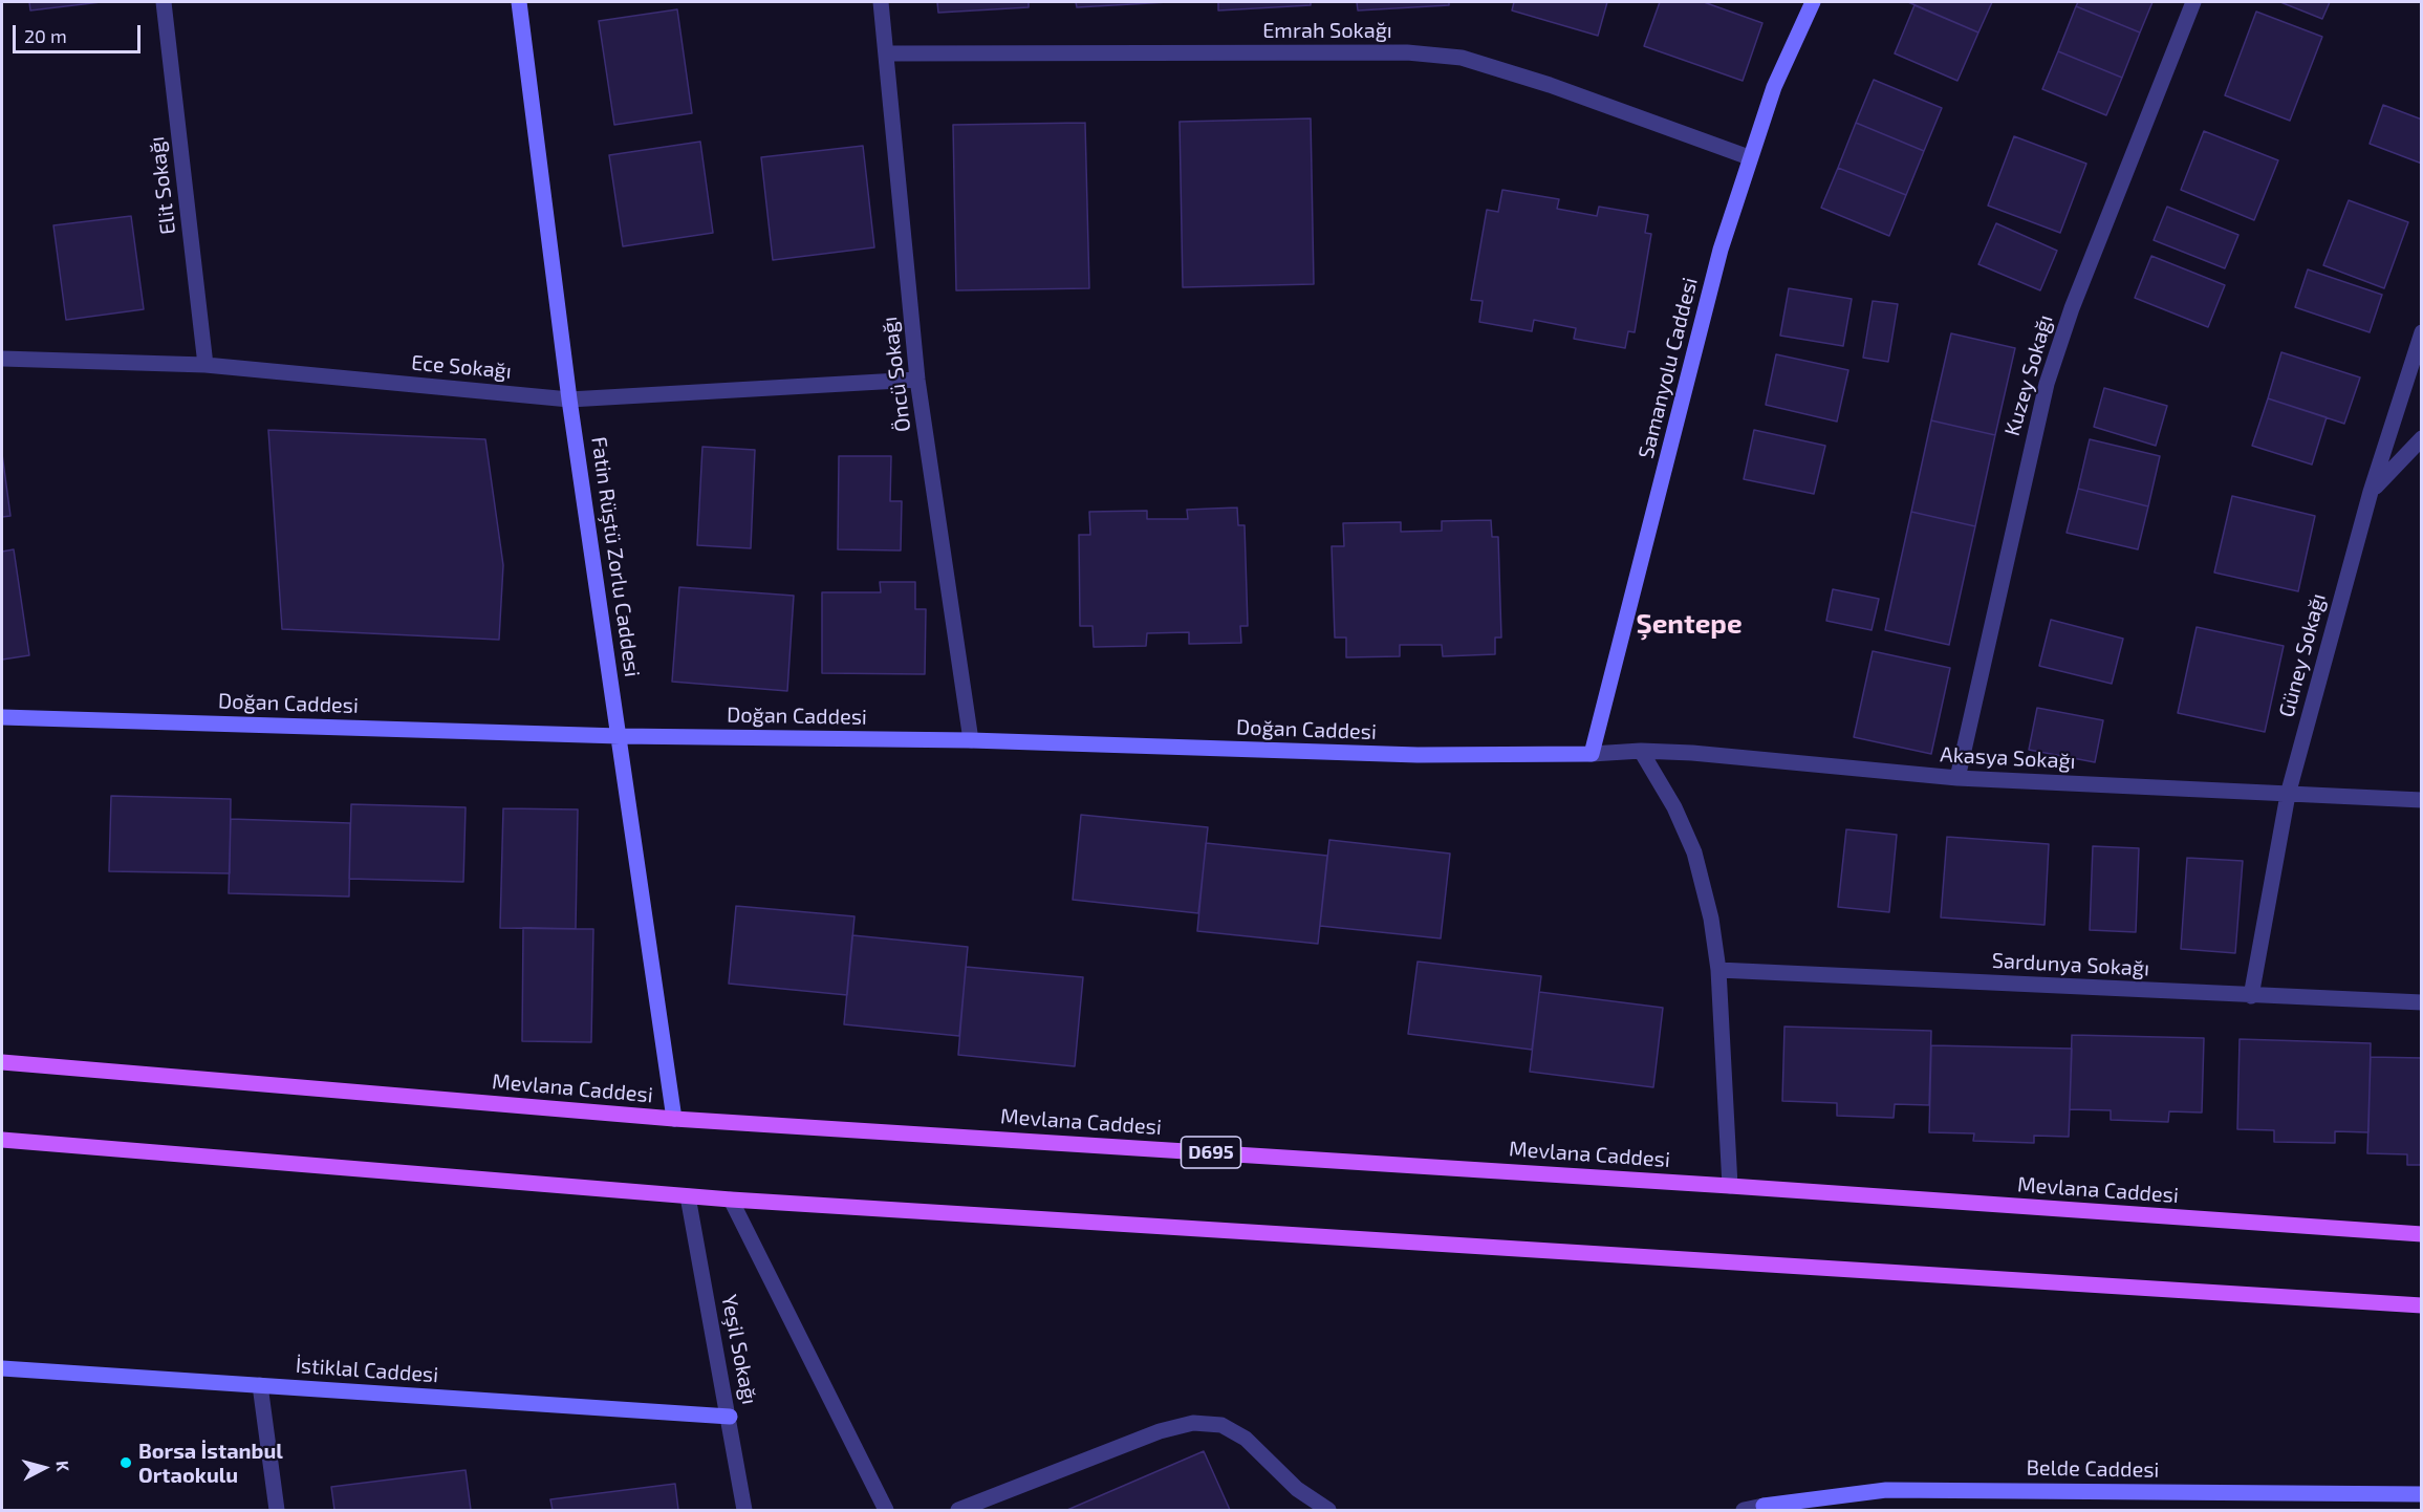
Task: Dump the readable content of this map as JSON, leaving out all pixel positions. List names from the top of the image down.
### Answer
{
  "streets": {
    "main road": ["Mevlana Caddesi", "D695"],
    "street": [
      "Emrah Sokağı",
      "Elit Sokağı",
      "Ece Sokağı",
      "Samanyolu Caddesi",
      "Öncü Sokağı",
      "Kuzey Sokağı",
      "Fatin Rüştü Zorlu Caddesi",
      "Güney Sokağı",
      "Doğan Caddesi",
      "Akasya Sokağı",
      "Sardunya Sokağı",
      "Yeşil Sokağı",
      "İstiklal Caddesi",
      "Belde Caddesi"
    ]
  },
  "crossings": [
    ["Emrah Sokağı", "Samanyolu Caddesi"],
    ["Emrah Sokağı", "Öncü Sokağı"],
    ["Elit Sokağı", "Ece Sokağı"],
    ["Ece Sokağı", "Öncü Sokağı"],
    ["Ece Sokağı", "Fatin Rüştü Zorlu Caddesi"],
    ["Samanyolu Caddesi", "Doğan Caddesi"],
    ["Samanyolu Caddesi", "Akasya Sokağı"],
    ["Öncü Sokağı", "Doğan Caddesi"],
    ["Kuzey Sokağı", "Akasya Sokağı"],
    ["Fatin Rüştü Zorlu Caddesi", "Doğan Caddesi"],
    ["Fatin Rüştü Zorlu Caddesi", "Mevlana Caddesi"],
    ["Güney Sokağı", "Akasya Sokağı"],
    ["Güney Sokağı", "Sardunya Sokağı"],
    ["Doğan Caddesi", "Akasya Sokağı"],
    ["Yeşil Sokağı", "İstiklal Caddesi"]
  ],
  "districts": ["Şentepe"],
  "places": ["Borsa İstanbul Ortaokulu"],
  "scale_bar": "20 m",
  "north": "right"
}
